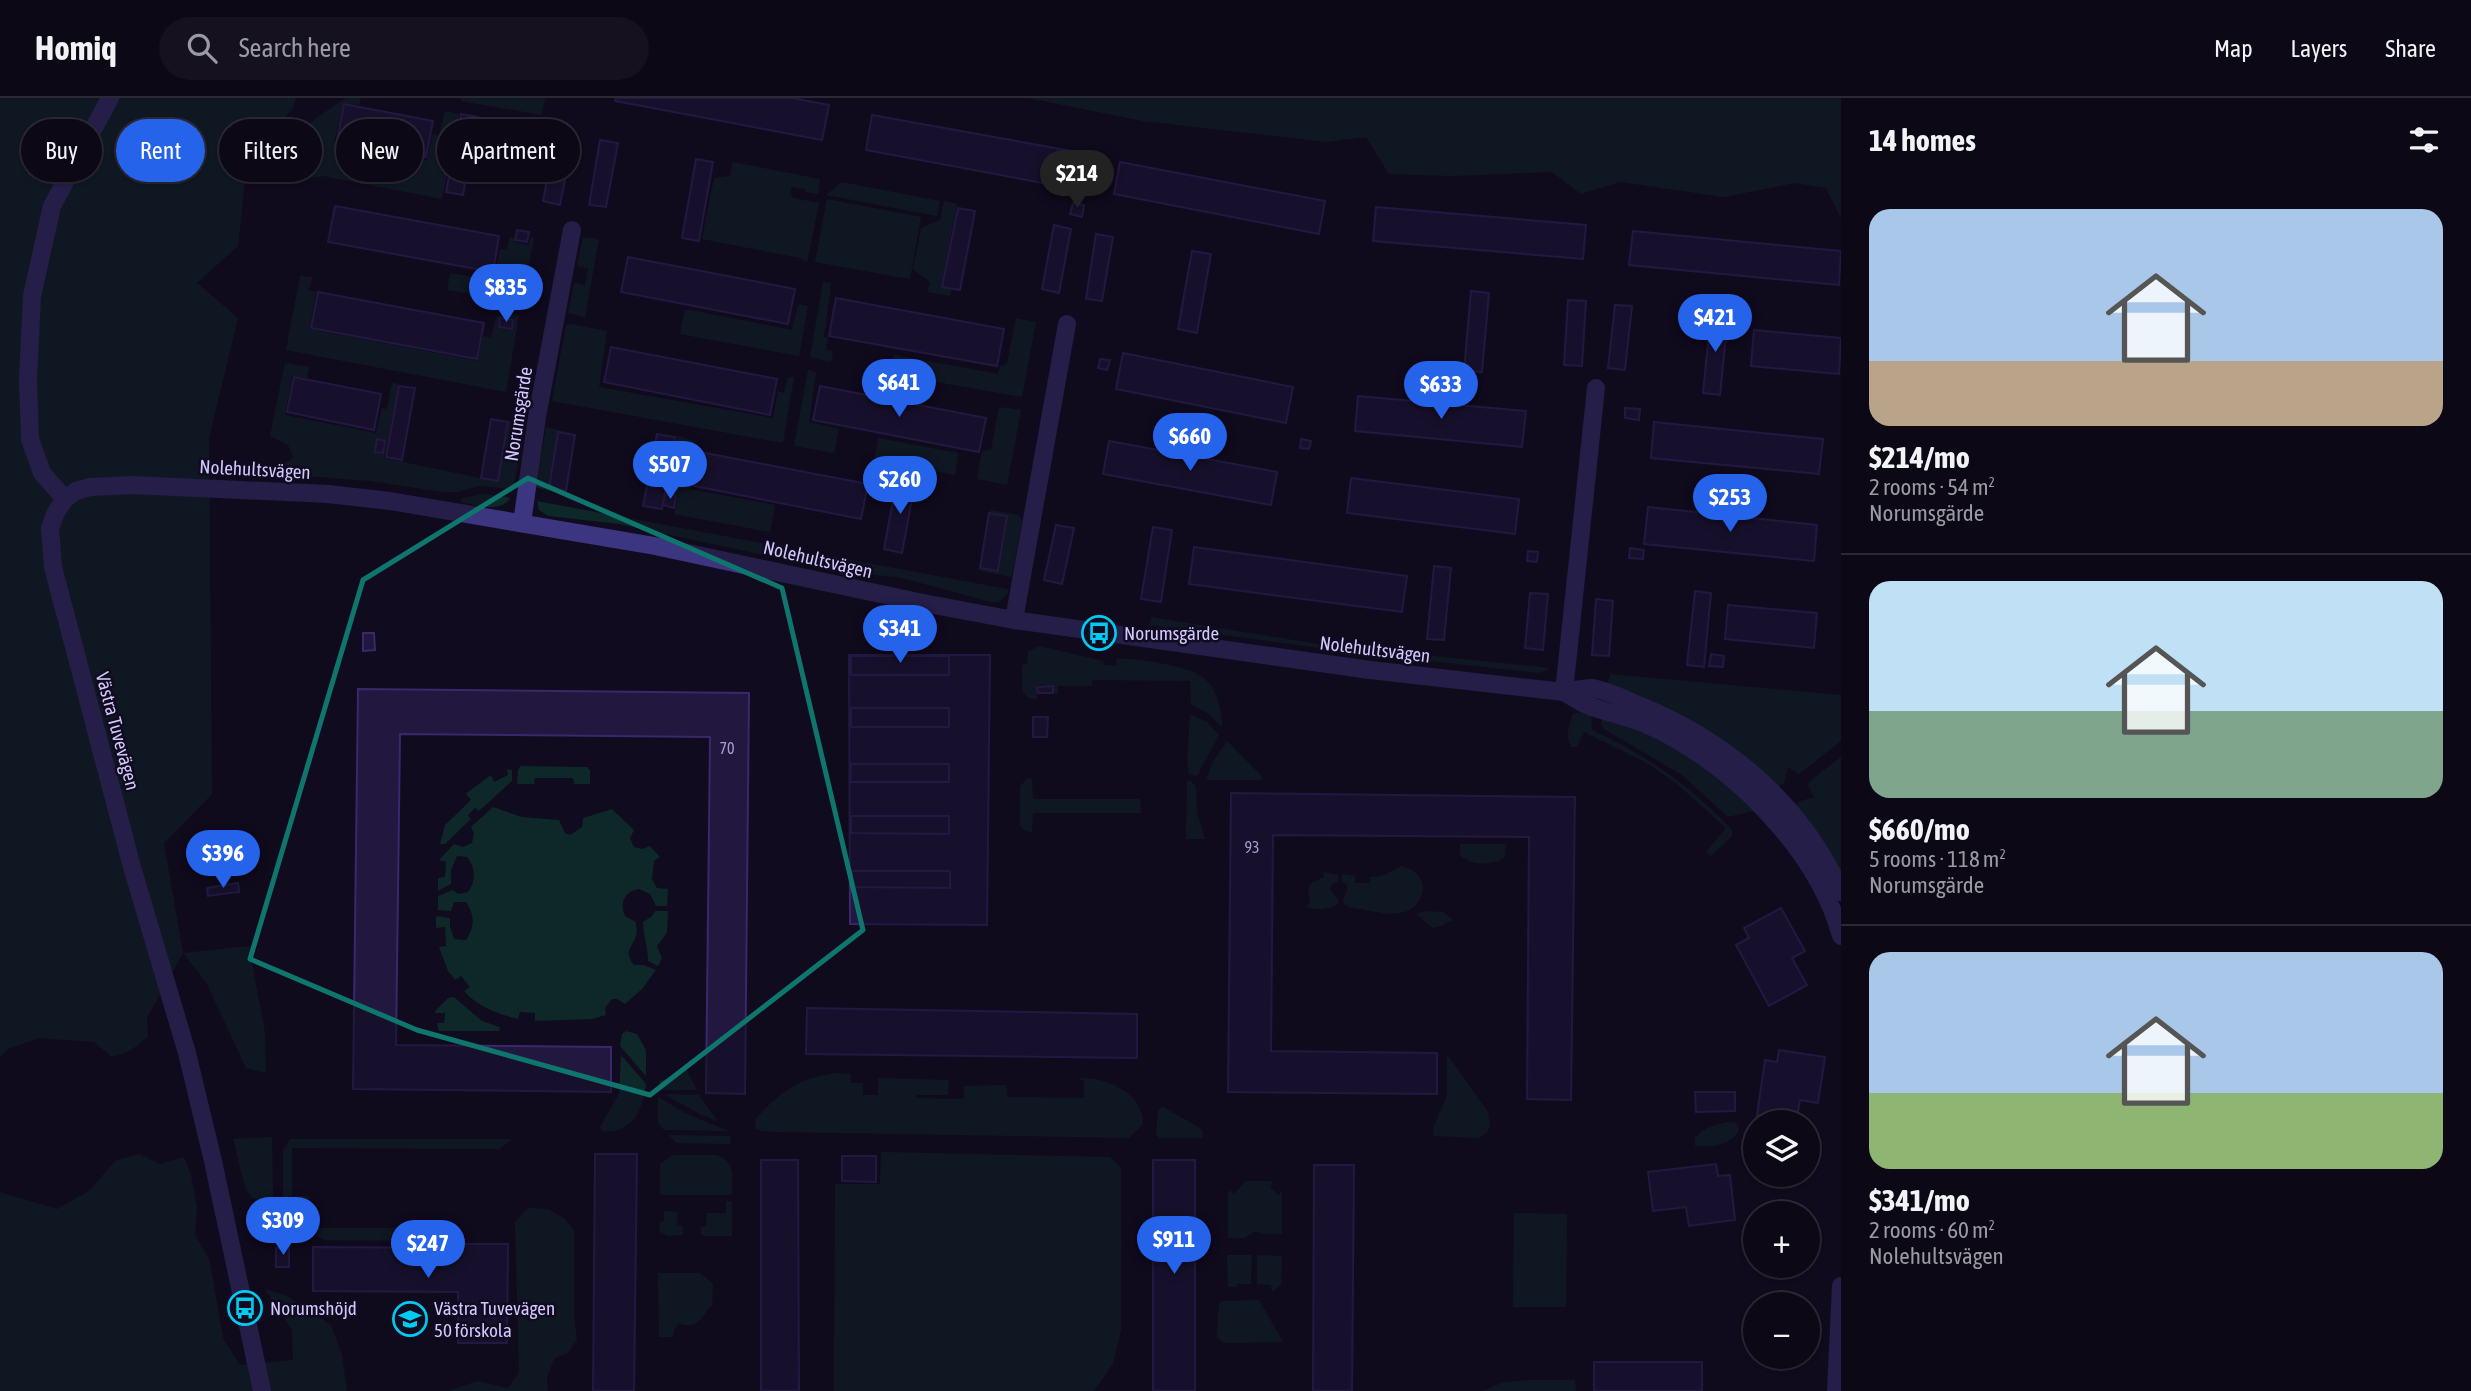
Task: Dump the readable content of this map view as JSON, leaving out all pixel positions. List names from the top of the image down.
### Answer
{
  "streets": {
    "street": ["Norumsgärde", "Nolehultsvägen", "Västra Tuvevägen"]
  },
  "crossings": [
    ["Norumsgärde", "Nolehultsvägen"],
    ["Nolehultsvägen", "Västra Tuvevägen"]
  ],
  "places": {
    "bus stop": ["Norumsgärde", "Norumshöjd"],
    "school or university": ["Västra Tuvevägen 50 förskola"]
  },
  "house_numbers": ["70", "93"],
  "page": {
    "header": "Homiq",
    "search": "Search here",
    "nav": ["Map", "Layers", "Share"],
    "heading": "14 homes",
    "chip": [
      "Buy",
      "Rent",
      "Filters",
      "New",
      "Apartment"
    ],
    "price": [
      "$214",
      "$835",
      "$421",
      "$641",
      "$633",
      "$660",
      "$507",
      "$260",
      "$253",
      "$341",
      "$396",
      "$309",
      "$911",
      "$247"
    ],
    "list": [
      {
        "name": "$214/mo",
        "note": "2 rooms · 54 m² · Norumsgärde"
      },
      {
        "name": "$660/mo",
        "note": "5 rooms · 118 m² · Norumsgärde"
      },
      {
        "name": "$341/mo",
        "note": "2 rooms · 60 m² · Nolehultsvägen"
      }
    ],
    "map_buttons": ["+", "−"]
  }
}
